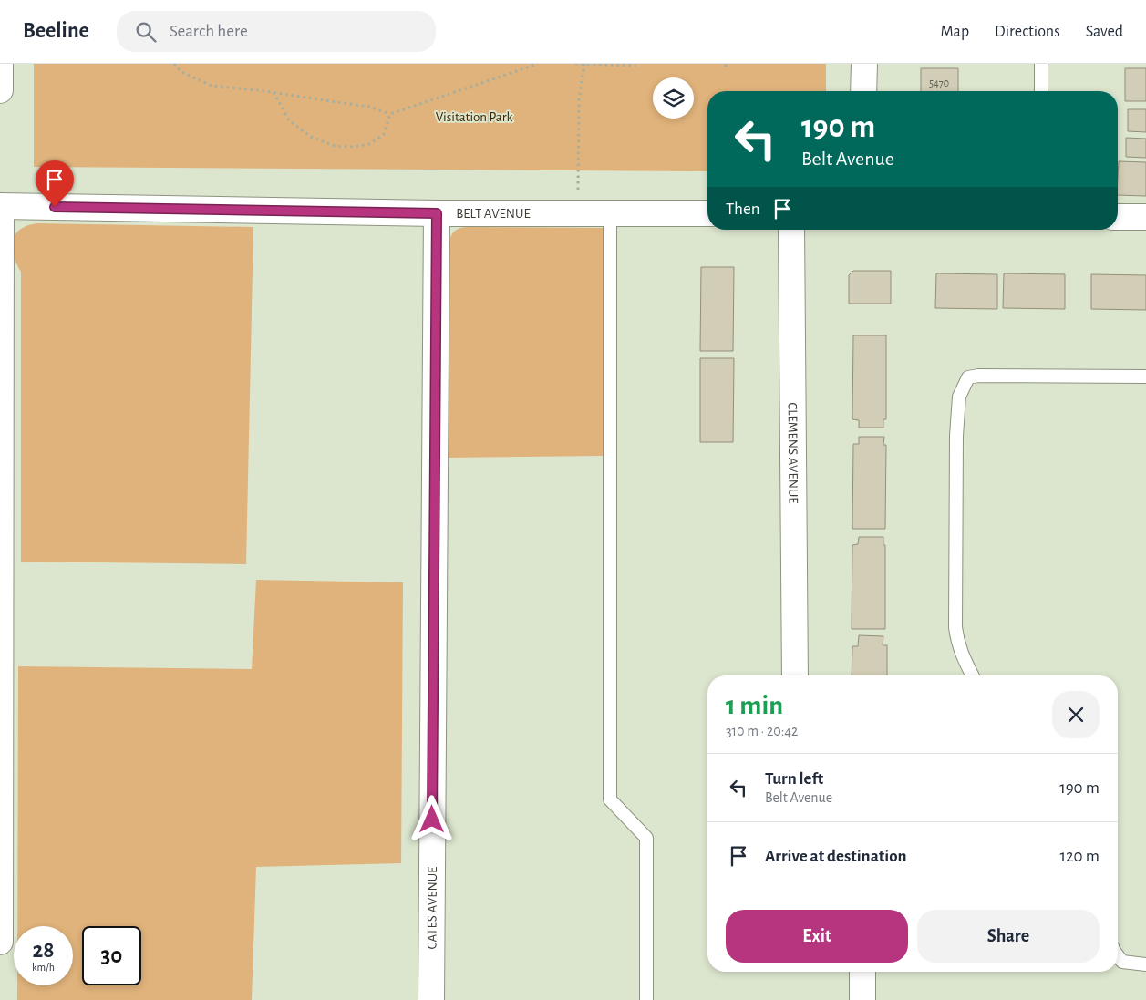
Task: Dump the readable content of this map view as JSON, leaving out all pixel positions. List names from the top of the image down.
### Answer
{
  "streets": {
    "street": ["BELT AVENUE", "CLEMENS AVENUE", "CATES AVENUE"]
  },
  "crossings": [
    ["BELT AVENUE", "CATES AVENUE"]
  ],
  "parks": ["Visitation Park"],
  "house_numbers": ["5470"],
  "page": {
    "header": "Beeline",
    "search": "Search here",
    "nav": ["Map", "Directions", "Saved"],
    "turn": ["190 m", "Belt Avenue"],
    "then": "Then",
    "heading": ["1 min", "310 m · 20:42"],
    "list": [
      {
        "name": "Turn left",
        "note": "Belt Avenue",
        "value": "190 m"
      },
      {
        "name": "Arrive at destination",
        "value": "120 m"
      }
    ],
    "buttons": ["Exit", "Share"],
    "speed": "28 km/h",
    "limit": "30"
  }
}
